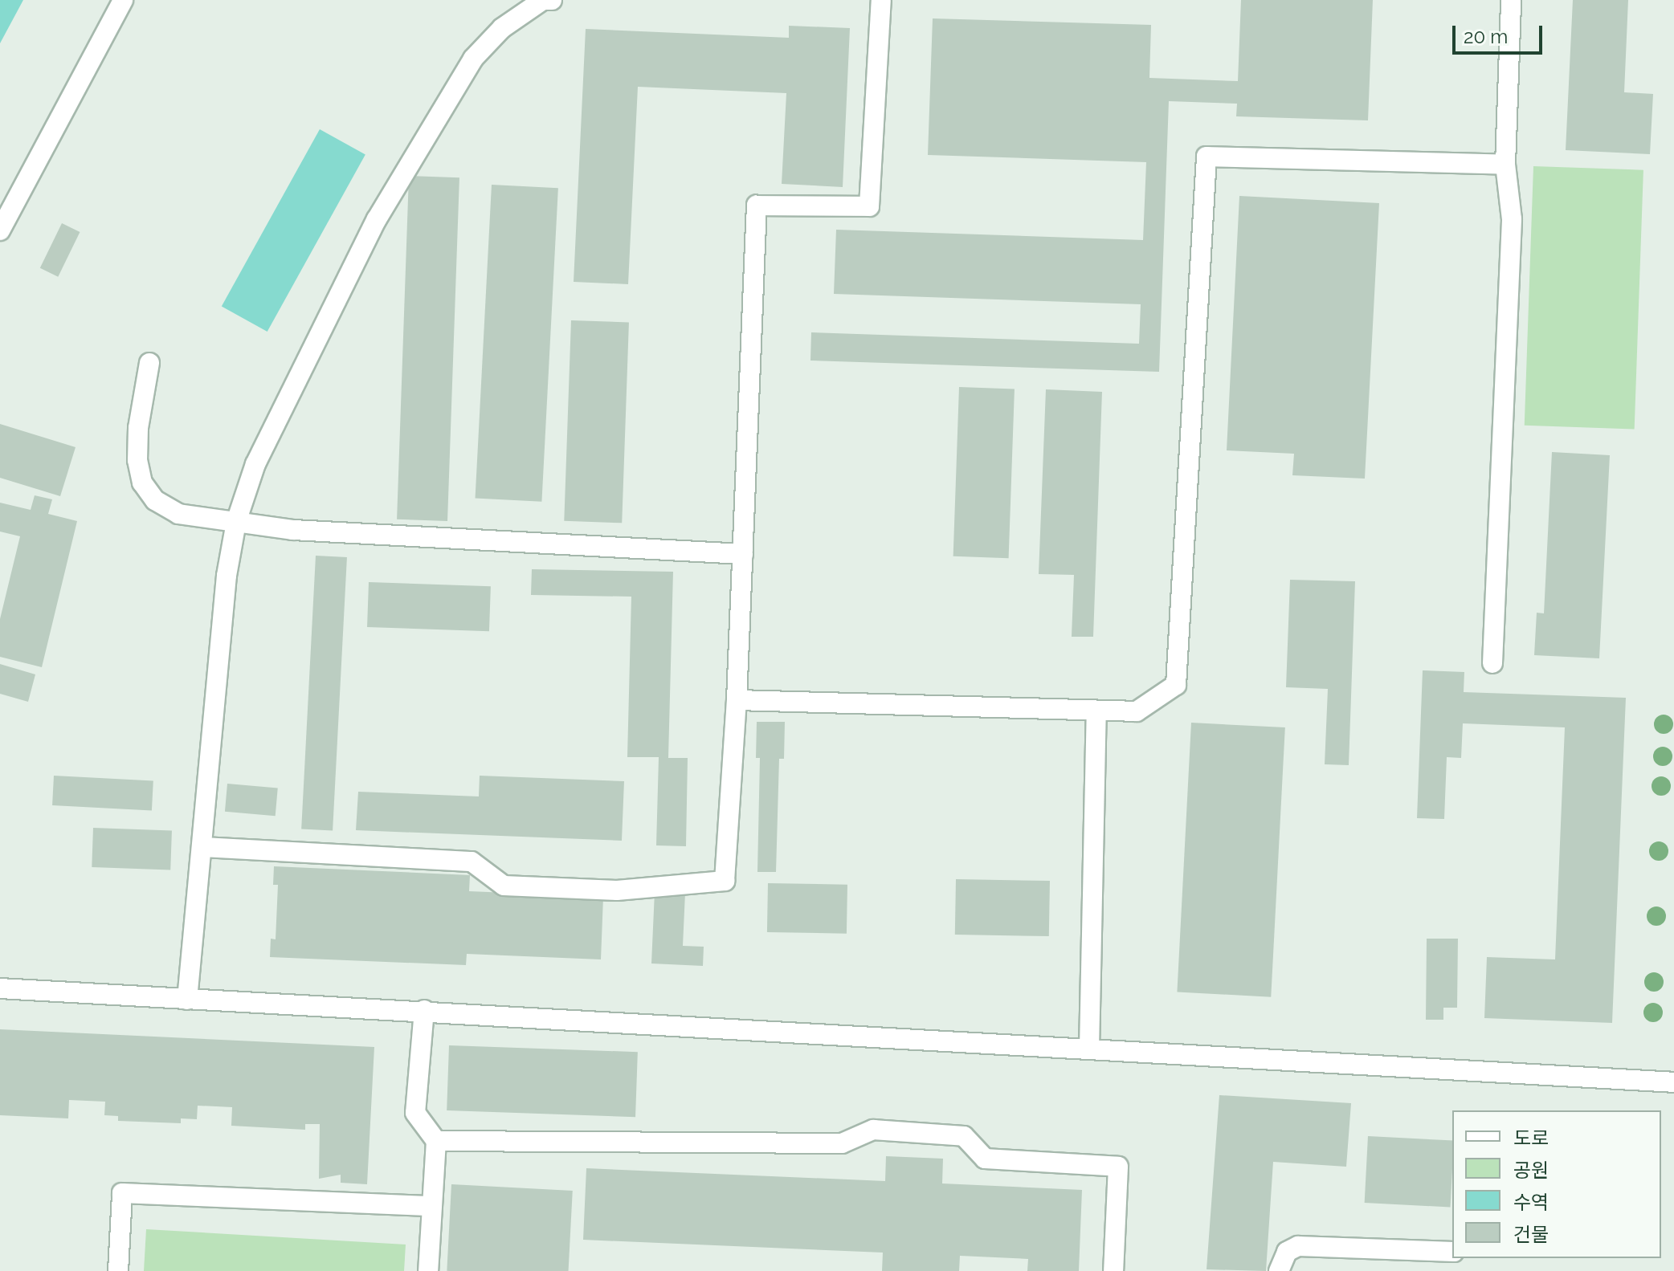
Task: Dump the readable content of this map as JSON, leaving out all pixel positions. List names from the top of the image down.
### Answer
{
  "legend": [
    "도로",
    "공원",
    "수역",
    "건물"
  ],
  "scale_bar": "20 m"
}
